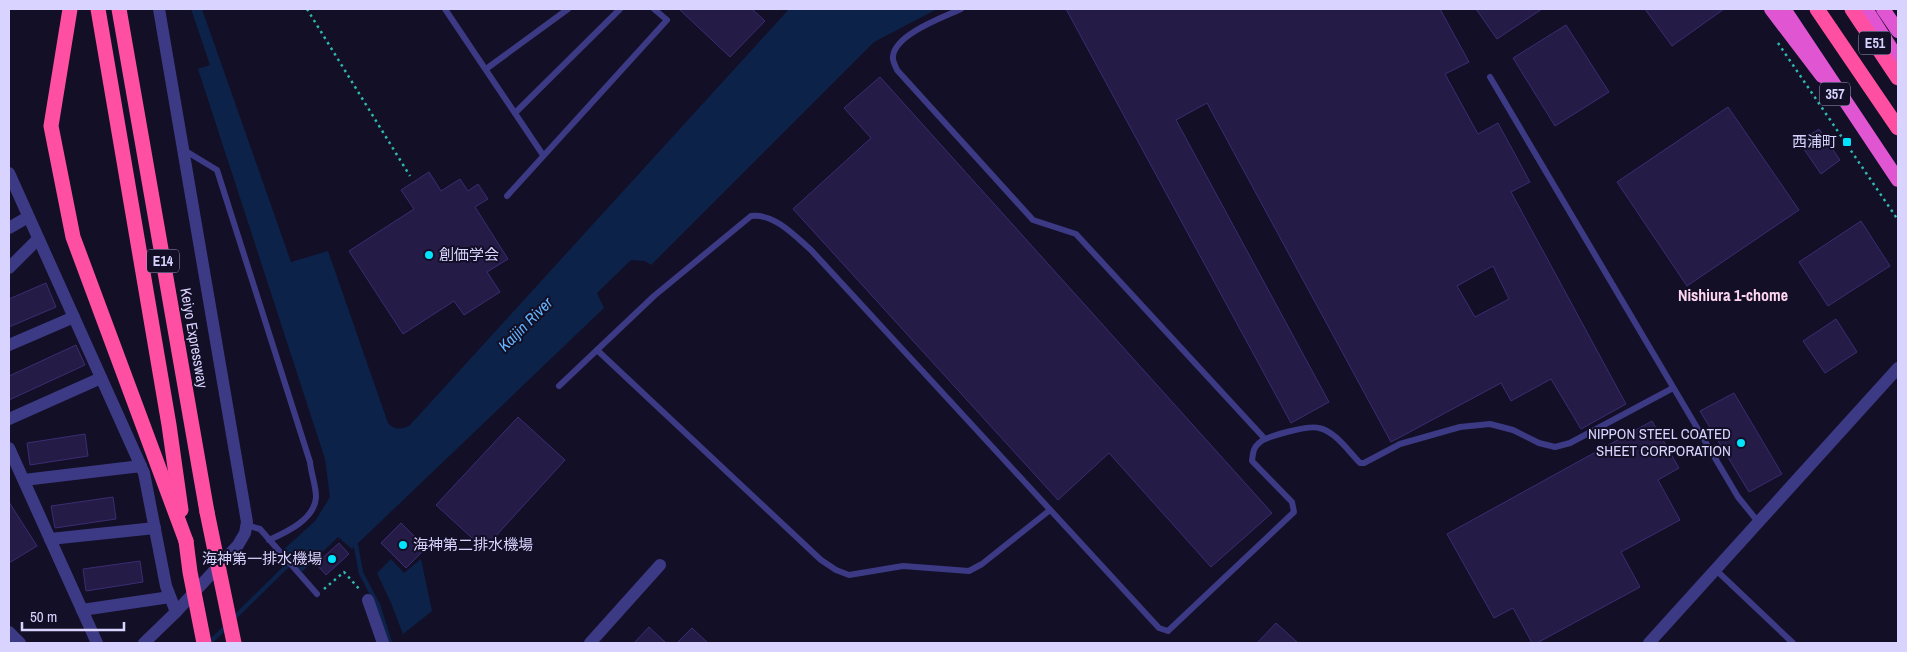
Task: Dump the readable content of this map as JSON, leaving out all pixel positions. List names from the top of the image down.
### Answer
{
  "streets": {
    "highway": [
      "E51",
      "357",
      "E14",
      "Keiyo Expressway"
    ]
  },
  "districts": ["Nishiura 1-chome"],
  "water": ["Kaijin River"],
  "places": {
    "transit": ["西浦町"],
    "other": [
      "創価学会",
      "NIPPON STEEL COATED SHEET CORPORATION",
      "海神第二排水機場",
      "海神第一排水機場"
    ]
  },
  "scale_bar": "50 m"
}
